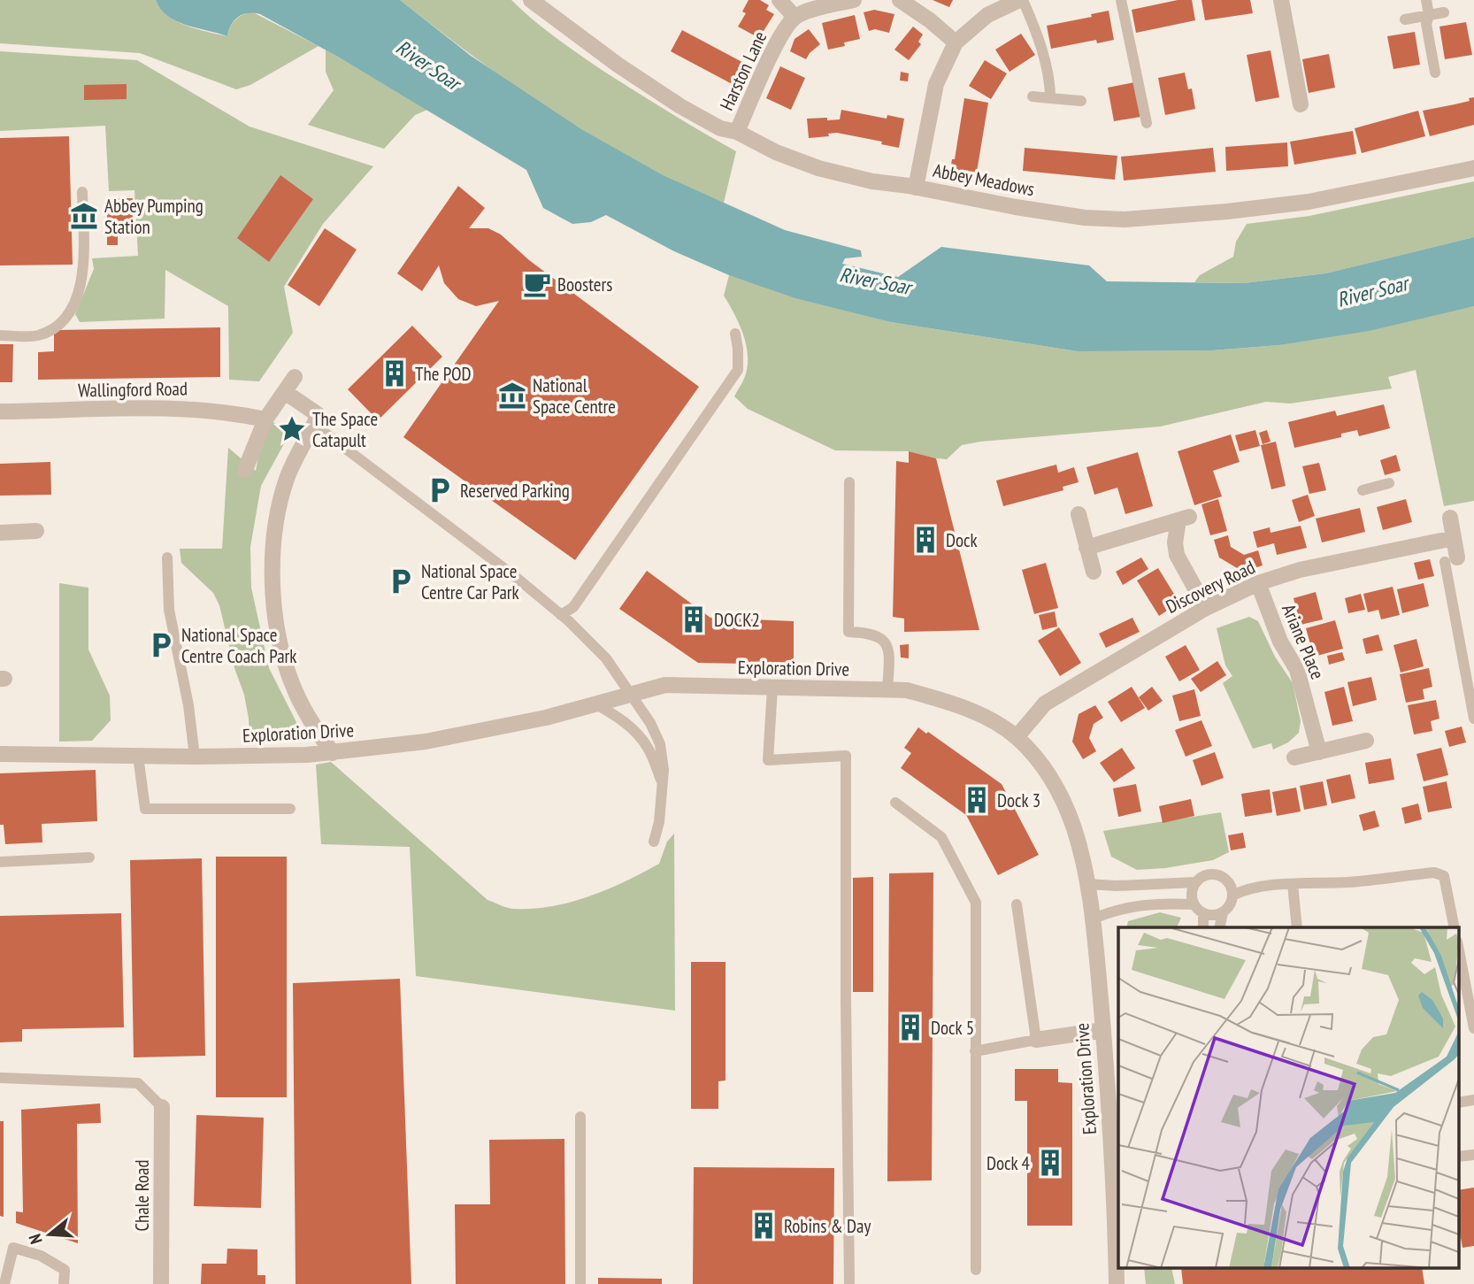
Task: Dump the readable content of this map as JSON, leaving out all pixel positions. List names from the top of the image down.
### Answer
{
  "streets": {
    "street": [
      "Harston Lane",
      "Abbey Meadows",
      "Wallingford Road",
      "Discovery Road",
      "Ariane Place",
      "Exploration Drive",
      "Chale Road"
    ]
  },
  "crossings": [
    ["Harston Lane", "Abbey Meadows"],
    ["Discovery Road", "Ariane Place"],
    ["Discovery Road", "Exploration Drive"]
  ],
  "water": ["River Soar"],
  "places": {
    "museum": ["Abbey Pumping Station", "National Space Centre"],
    "cafe": ["Boosters"],
    "building": [
      "The POD",
      "Dock",
      "DOCK2",
      "Dock 3",
      "Dock 5",
      "Dock 4",
      "Robins & Day"
    ],
    "place": ["The Space Catapult"],
    "parking": ["Reserved Parking", "National Space Centre Car Park", "National Space Centre Coach Park"]
  },
  "north": "left"
}
